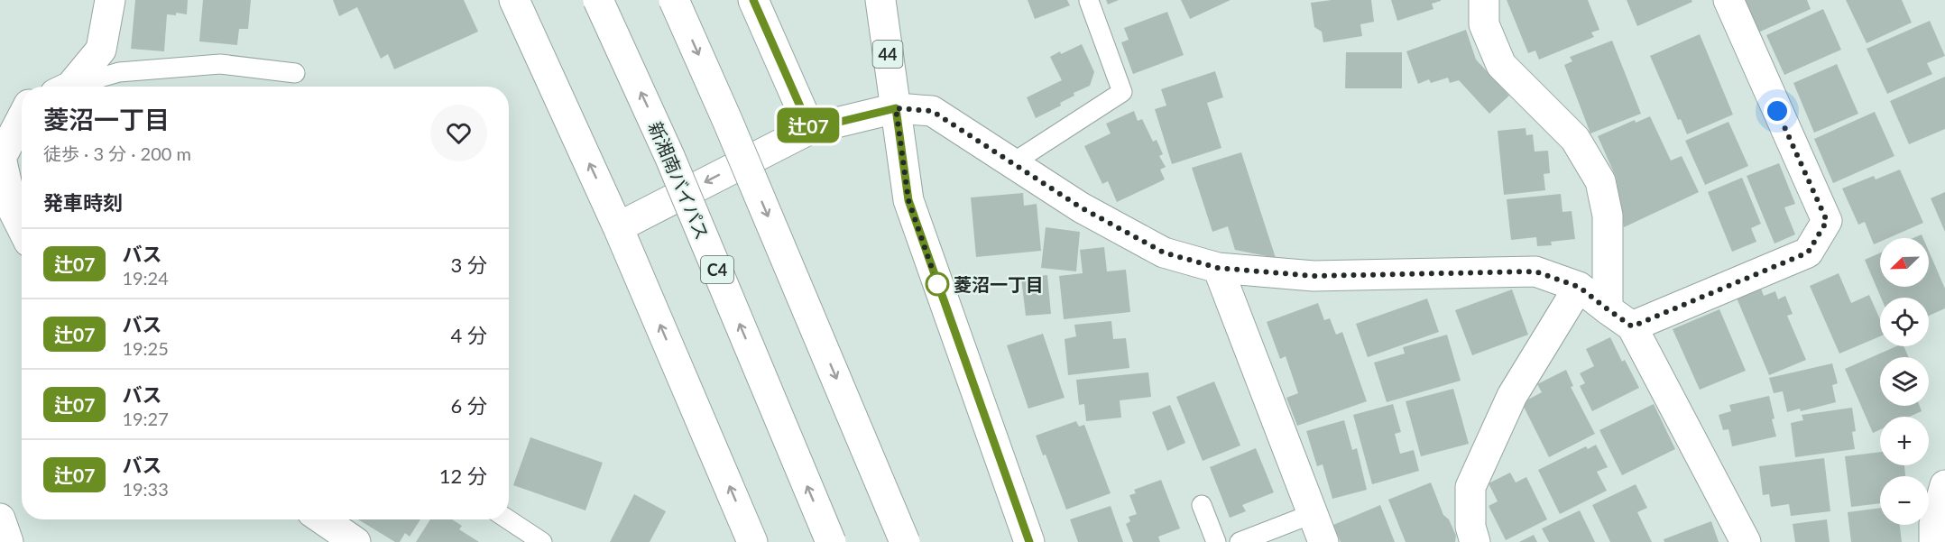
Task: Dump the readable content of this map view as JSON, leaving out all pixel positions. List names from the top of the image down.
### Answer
{
  "streets": {
    "main road": ["44", "新湘南バイパス", "C4"]
  },
  "places": ["菱沼一丁目"],
  "lines": ["bus line 辻07"],
  "north": "bottom left",
  "page": {
    "on_map": "辻07",
    "heading": [
      ["菱沼一丁目", "徒歩 · 3 分 · 200 m"],
      "発車時刻"
    ],
    "list": [
      {
        "mark": "辻07",
        "name": "バス",
        "note": "19:24",
        "value": "3 分"
      },
      {
        "mark": "辻07",
        "name": "バス",
        "note": "19:25",
        "value": "4 分"
      },
      {
        "mark": "辻07",
        "name": "バス",
        "note": "19:27",
        "value": "6 分"
      },
      {
        "mark": "辻07",
        "name": "バス",
        "note": "19:33",
        "value": "12 分"
      }
    ],
    "map_buttons": ["+", "−"]
  }
}
